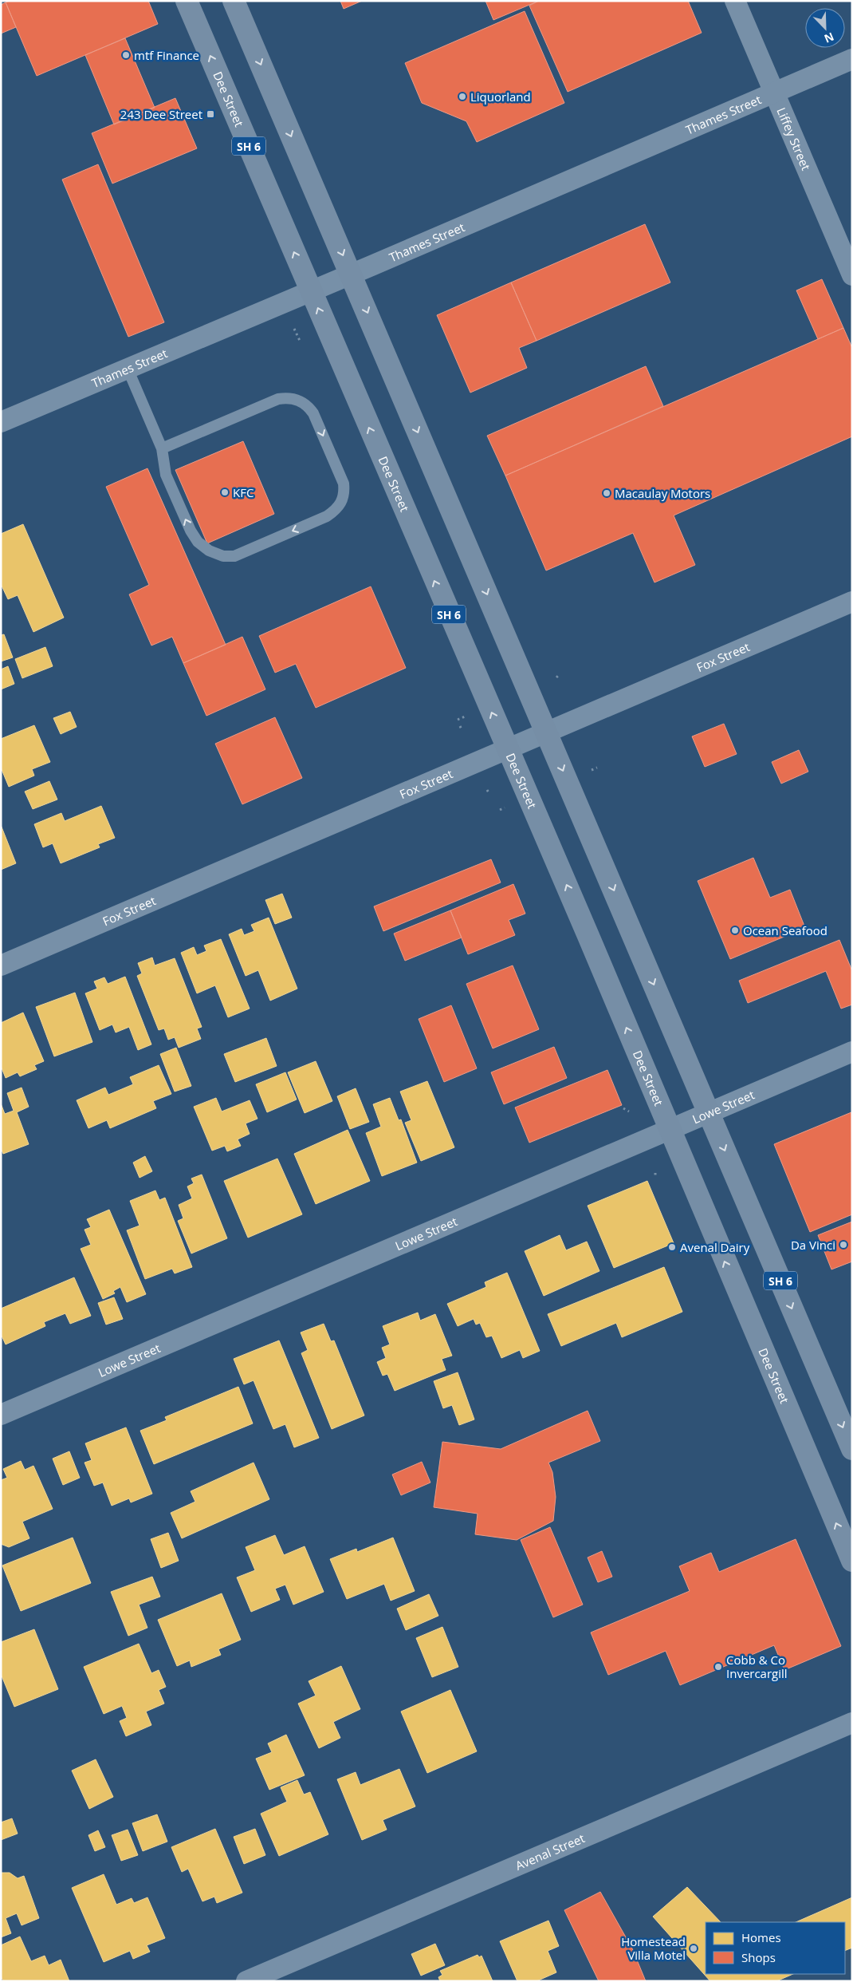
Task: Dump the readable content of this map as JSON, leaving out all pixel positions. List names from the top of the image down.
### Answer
{
  "streets": {
    "main road": ["Dee Street", "SH 6"],
    "street": [
      "Thames Street",
      "Liffey Street",
      "Fox Street",
      "Lowe Street",
      "Avenal Street"
    ]
  },
  "crossings": [
    ["Dee Street", "Thames Street"],
    ["Dee Street", "Fox Street"],
    ["Dee Street", "Lowe Street"],
    ["Thames Street", "Liffey Street"],
    ["Thames Street", "SH 6"],
    ["SH 6", "Fox Street"],
    ["SH 6", "Lowe Street"]
  ],
  "places": {
    "other": [
      "mtf Finance",
      "Liquorland",
      "KFC",
      "Macaulay Motors",
      "Ocean Seafood",
      "Da Vinci",
      "Avenal Dairy",
      "Cobb & Co Invercargill",
      "Homestead Villa Motel"
    ],
    "transit": ["243 Dee Street"]
  },
  "legend": ["Homes", "Shops"],
  "north": "bottom right"
}
